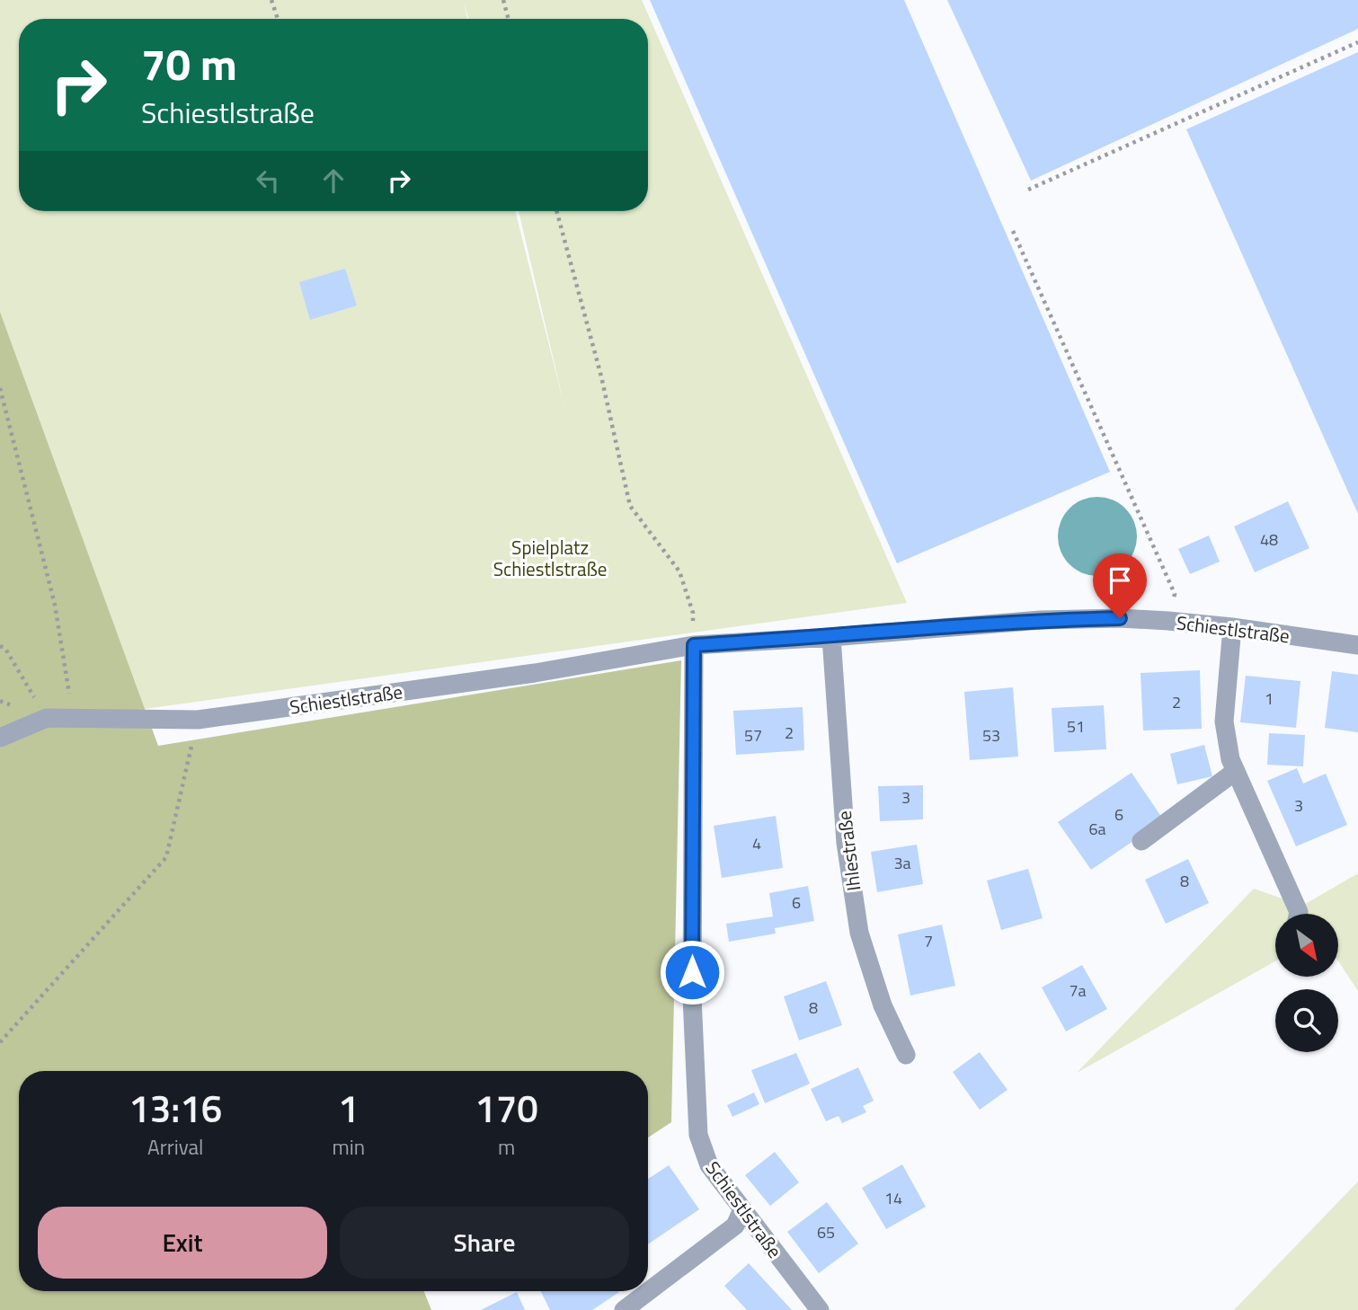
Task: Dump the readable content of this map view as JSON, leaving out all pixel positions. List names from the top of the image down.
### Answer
{
  "streets": {
    "street": ["Schiestlstraße", "Ihlestraße"]
  },
  "crossings": [
    ["Schiestlstraße", "Ihlestraße"]
  ],
  "parks": ["Spielplatz Schiestlstraße"],
  "house_numbers": [
    "48",
    "1",
    "2",
    "51",
    "2",
    "57",
    "53",
    "3",
    "3",
    "6",
    "6a",
    "4",
    "3a",
    "8",
    "6",
    "7",
    "7a",
    "8",
    "14",
    "65"
  ],
  "north": "bottom right",
  "page": {
    "turn": ["70 m", "Schiestlstraße"],
    "eta": [
      "13:16",
      "Arrival",
      "1",
      "min",
      "170",
      "m"
    ],
    "buttons": ["Exit", "Share"]
  }
}
